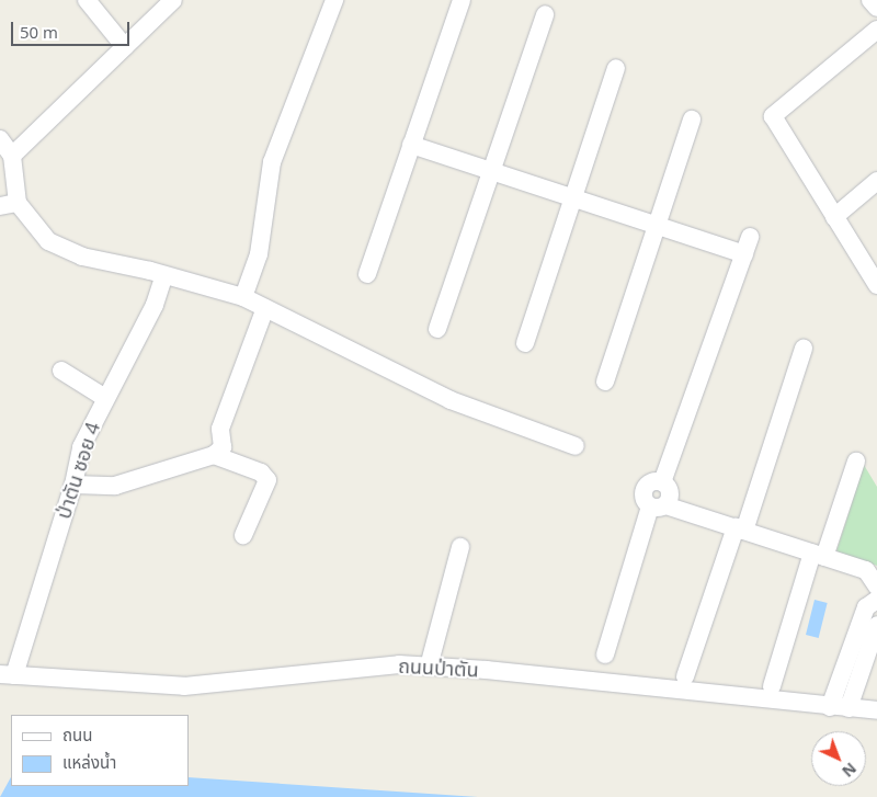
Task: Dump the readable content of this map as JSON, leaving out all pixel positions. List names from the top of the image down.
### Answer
{
  "streets": {
    "street": ["ป่าตัน ซอย 4", "ถนนป่าตัน"]
  },
  "crossings": [
    ["ป่าตัน ซอย 4", "ถนนป่าตัน"]
  ],
  "legend": ["ถนน", "แหล่งน้ำ"],
  "scale_bar": "50 m",
  "north": "bottom right"
}
